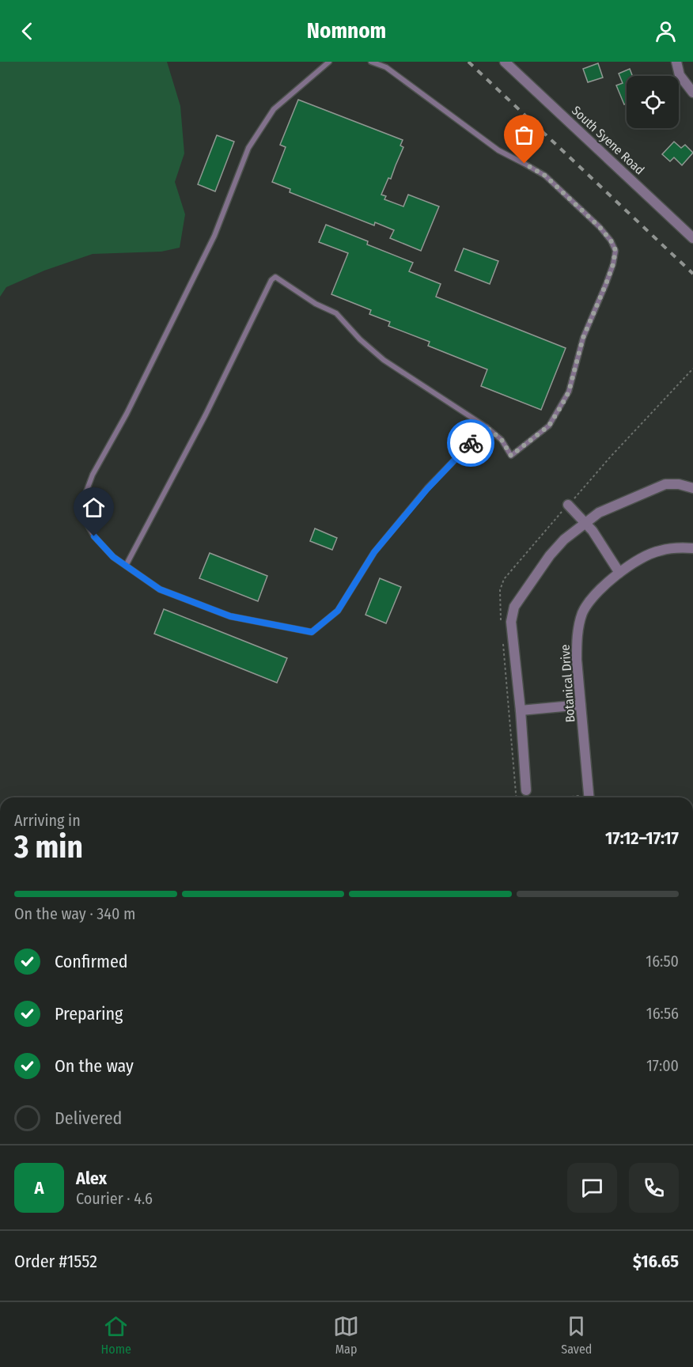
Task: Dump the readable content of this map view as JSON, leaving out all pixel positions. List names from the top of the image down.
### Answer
{
  "streets": {
    "street": ["South Syene Road", "Botanical Drive"]
  },
  "page": {
    "header": "Nomnom",
    "heading": ["3 min", "Arriving in", "17:12–17:17"],
    "panel": [
      "Alex",
      "Courier · 4.6",
      "Order #1552",
      "$16.65"
    ],
    "bar": "On the way · 340 m",
    "list": [
      ["Confirmed", "16:50"],
      ["Preparing", "16:56"],
      ["On the way", "17:00"],
      "Delivered"
    ],
    "round": "A",
    "tabs": ["Home", "Map", "Saved"]
  }
}
